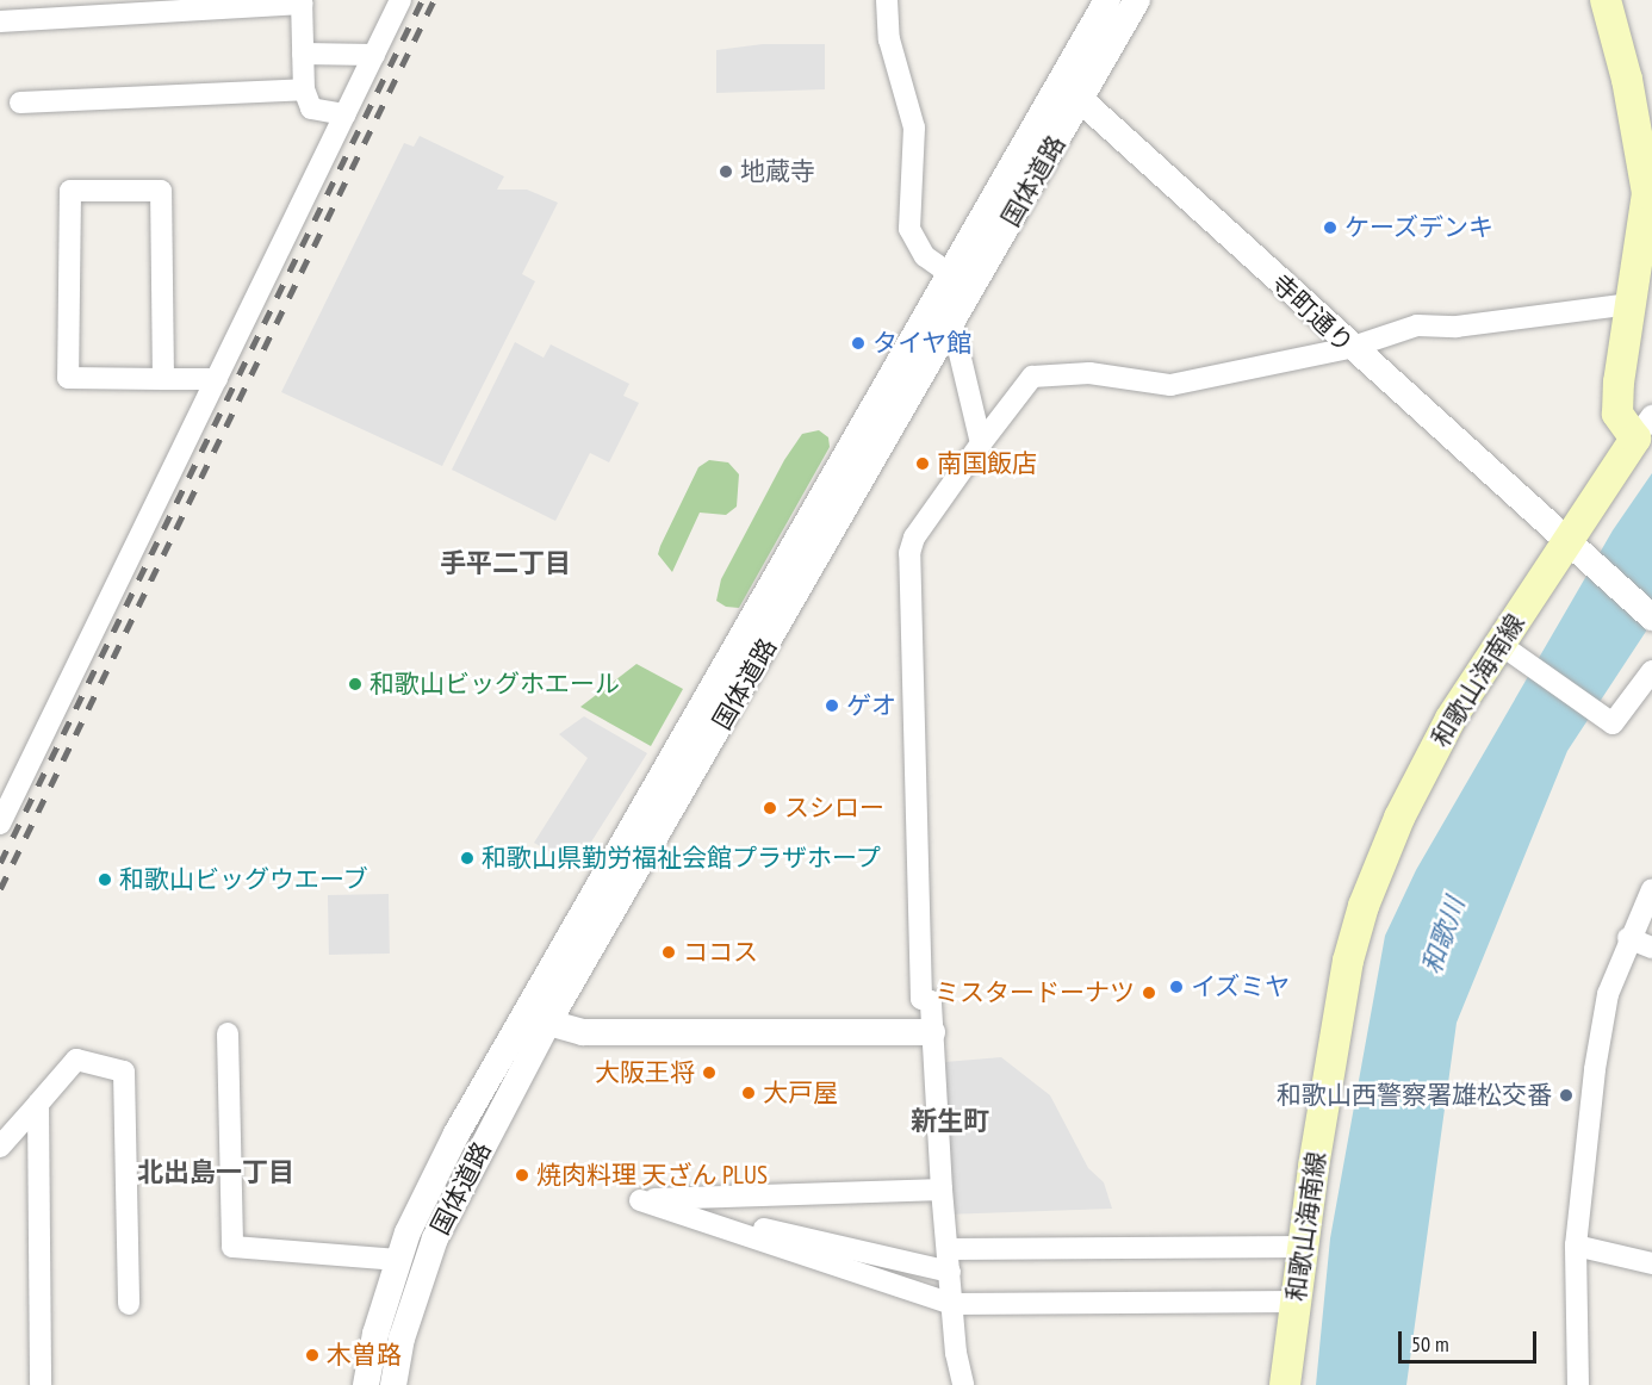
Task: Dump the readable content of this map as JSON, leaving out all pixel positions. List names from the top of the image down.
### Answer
{
  "streets": {
    "main road": ["和歌山海南線"],
    "street": ["国体道路", "寺町通り"]
  },
  "crossings": [
    ["国体道路", "寺町通り"],
    ["寺町通り", "和歌山海南線"]
  ],
  "districts": ["手平二丁目", "新生町", "北出島一丁目"],
  "water": ["和歌川"],
  "places": [
    "地蔵寺",
    "ケーズデンキ",
    "タイヤ館",
    "南国飯店",
    "和歌山ビッグホエール",
    "ゲオ",
    "スシロー",
    "和歌山県勤労福祉会館プラザホープ",
    "和歌山ビッグウエーブ",
    "ココス",
    "イズミヤ",
    "ミスタードーナツ",
    "大阪王将",
    "大戸屋",
    "和歌山西警察署雄松交番",
    "焼肉料理 天ざん PLUS",
    "木曽路"
  ],
  "scale_bar": "50 m"
}
